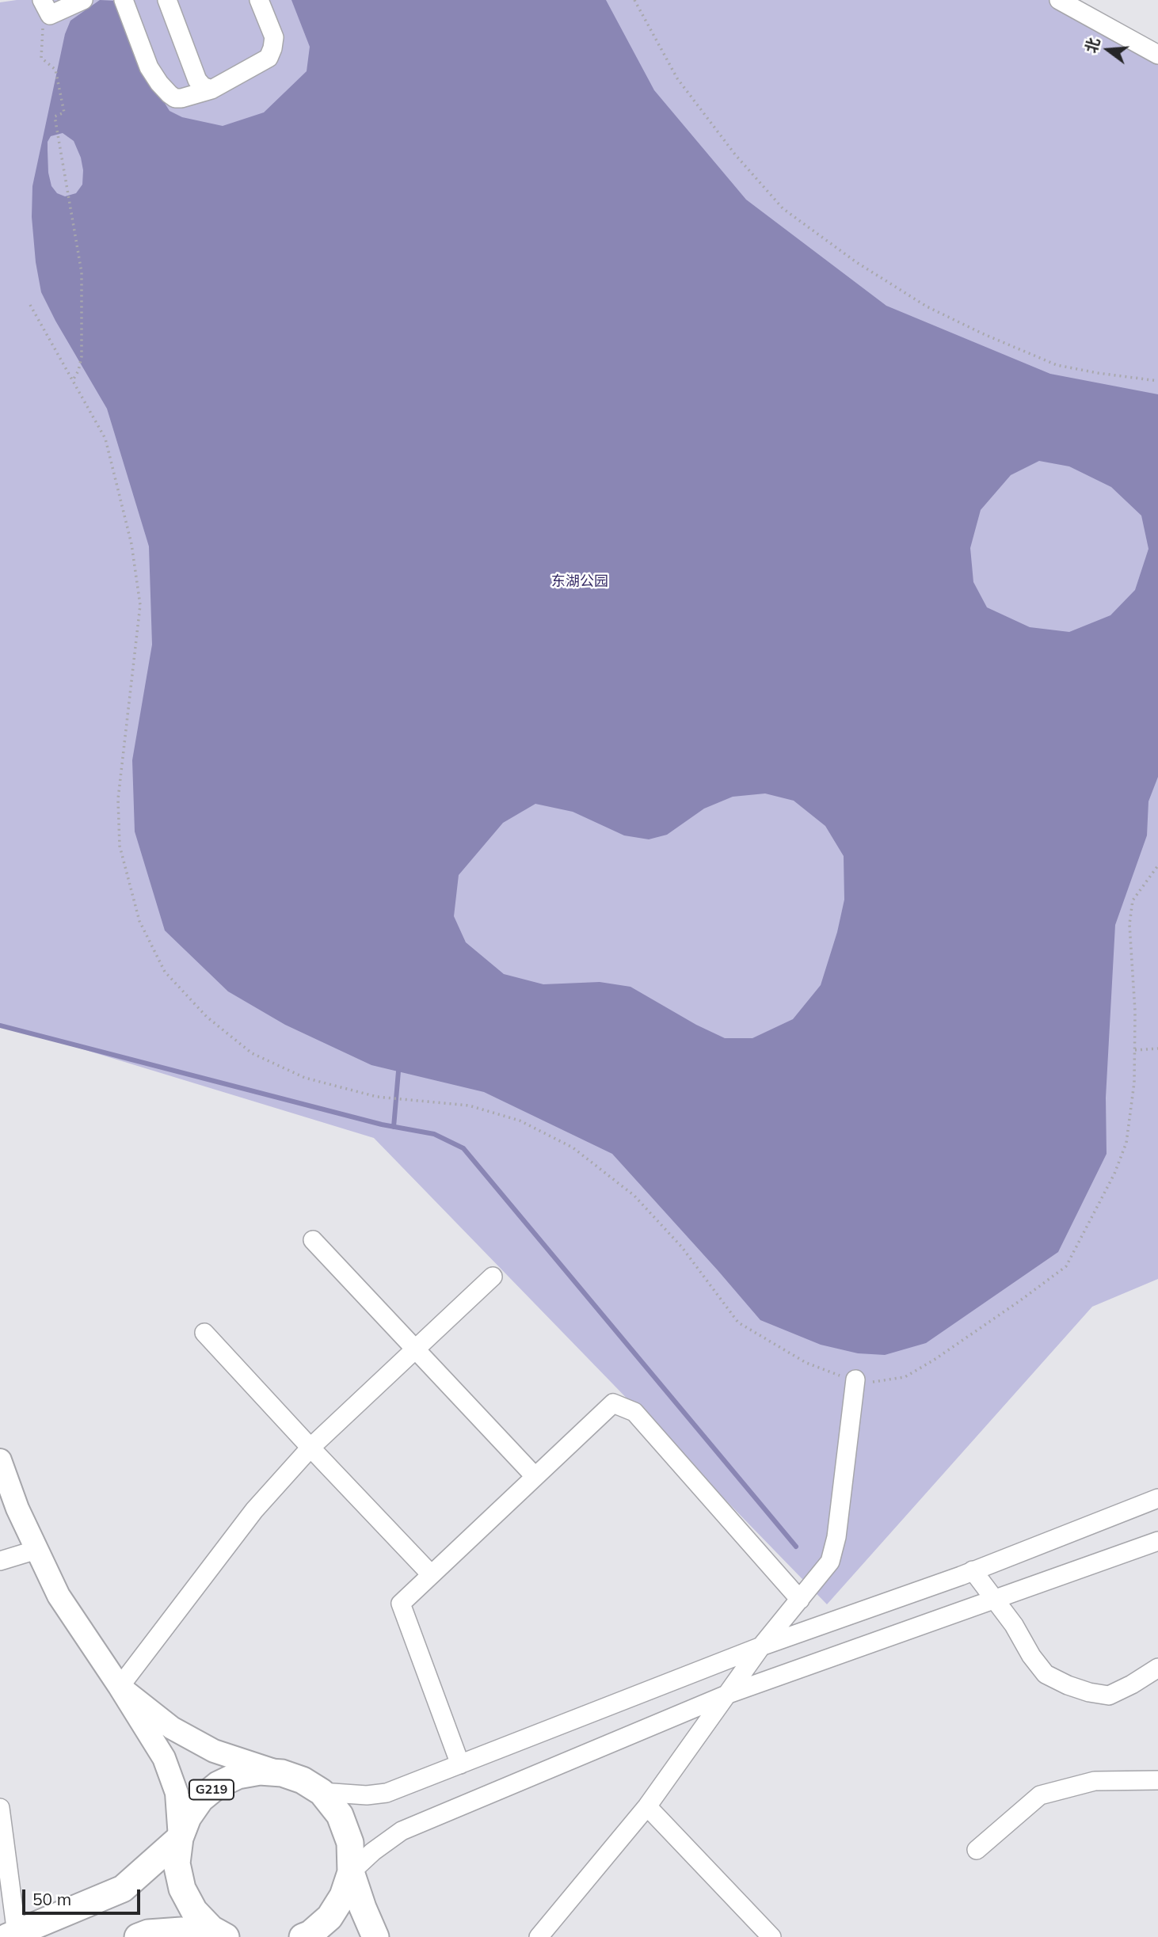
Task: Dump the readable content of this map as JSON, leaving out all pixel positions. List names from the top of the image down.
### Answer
{
  "streets": {
    "highway": ["G219"]
  },
  "parks": ["东湖公园"],
  "scale_bar": "50 m",
  "north": "left"
}
